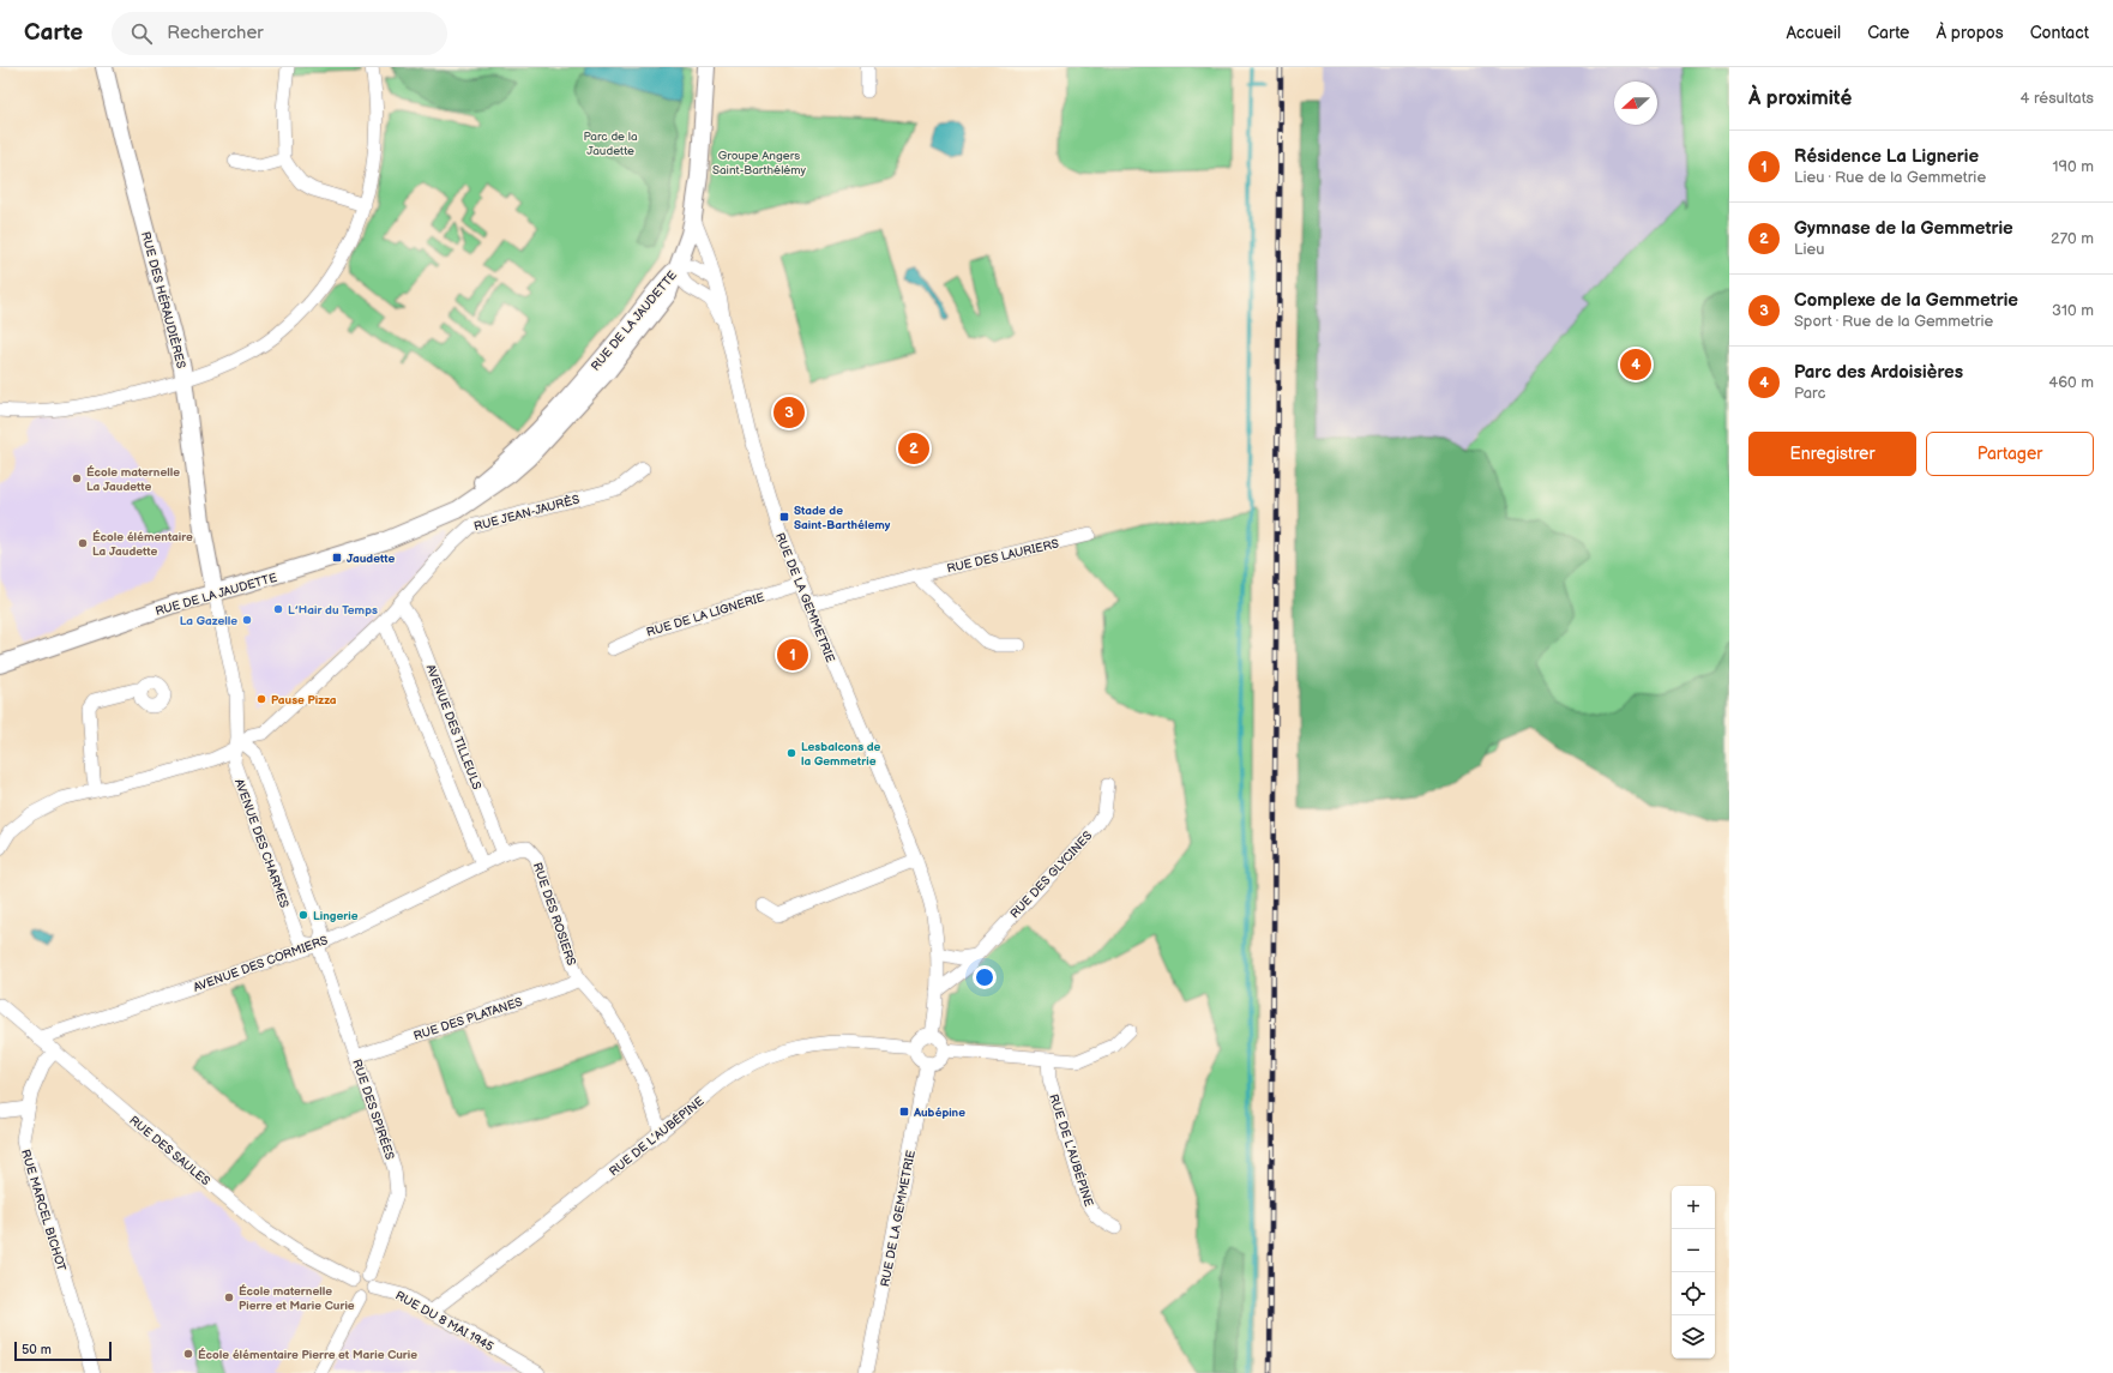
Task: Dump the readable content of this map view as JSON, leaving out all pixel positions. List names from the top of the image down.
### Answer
{
  "streets": {
    "street": [
      "RUE DES HÉRAUDIÈRES",
      "RUE DE LA JAUDETTE",
      "RUE JEAN-JAURÈS",
      "RUE DES LAURIERS",
      "RUE DE LA GEMMETRIE",
      "RUE DE LA LIGNERIE",
      "AVENUE DES TILLEULS",
      "AVENUE DES CHARMES",
      "RUE DES GLYCINES",
      "RUE DES ROSIERS",
      "AVENUE DES CORMIERS",
      "RUE DES PLATANES",
      "RUE DES SPIRÉES",
      "RUE DE L’AUBÉPINE",
      "RUE DES SAULES",
      "RUE MARCEL BICHOT",
      "RUE DU 8 MAI 1945"
    ]
  },
  "crossings": [
    ["RUE DES HÉRAUDIÈRES", "RUE DE LA JAUDETTE"],
    ["RUE DES HÉRAUDIÈRES", "AVENUE DES CHARMES"],
    ["RUE DE LA JAUDETTE", "RUE DE LA GEMMETRIE"],
    ["RUE DE LA JAUDETTE", "AVENUE DES CHARMES"],
    ["RUE JEAN-JAURÈS", "AVENUE DES TILLEULS"],
    ["RUE JEAN-JAURÈS", "AVENUE DES CHARMES"],
    ["RUE DES LAURIERS", "RUE DE LA GEMMETRIE"],
    ["RUE DE LA GEMMETRIE", "RUE DE LA LIGNERIE"],
    ["RUE DE LA GEMMETRIE", "RUE DES GLYCINES"],
    ["RUE DE LA GEMMETRIE", "RUE DE L’AUBÉPINE"],
    ["AVENUE DES TILLEULS", "AVENUE DES CORMIERS"],
    ["AVENUE DES CHARMES", "AVENUE DES CORMIERS"],
    ["AVENUE DES CHARMES", "RUE DES SPIRÉES"],
    ["RUE DES ROSIERS", "AVENUE DES CORMIERS"],
    ["RUE DES ROSIERS", "RUE DES PLATANES"],
    ["RUE DES ROSIERS", "RUE DE L’AUBÉPINE"],
    ["AVENUE DES CORMIERS", "RUE DES SPIRÉES"],
    ["AVENUE DES CORMIERS", "RUE DES SAULES"],
    ["RUE DES PLATANES", "RUE DES SPIRÉES"],
    ["RUE DES SPIRÉES", "RUE DES SAULES"],
    ["RUE DES SPIRÉES", "RUE DU 8 MAI 1945"],
    ["RUE DE L’AUBÉPINE", "RUE DU 8 MAI 1945"],
    ["RUE DES SAULES", "RUE MARCEL BICHOT"],
    ["RUE DES SAULES", "RUE DU 8 MAI 1945"]
  ],
  "parks": ["Parc de la Jaudette", "Groupe Angers Saint-Barthélémy"],
  "places": {
    "other": [
      "École maternelle La Jaudette",
      "École élémentaire La Jaudette",
      "L’Hair du Temps",
      "La Gazelle",
      "Pause Pizza",
      "Lesbalcons de la Gemmetrie",
      "Lingerie",
      "École maternelle Pierre et Marie Curie",
      "École élémentaire Pierre et Marie Curie"
    ],
    "transit": ["Stade de Saint-Barthélemy", "Jaudette", "Aubépine"]
  },
  "scale_bar": "50 m",
  "north": "left",
  "page": {
    "header": "Carte",
    "search": "Rechercher",
    "nav": [
      "Accueil",
      "Carte",
      "À propos",
      "Contact"
    ],
    "heading": ["À proximité", "4 résultats"],
    "list": [
      {
        "mark": "1",
        "name": "Résidence La Lignerie",
        "note": "Lieu · Rue de la Gemmetrie",
        "value": "190 m"
      },
      {
        "mark": "2",
        "name": "Gymnase de la Gemmetrie",
        "note": "Lieu",
        "value": "270 m"
      },
      {
        "mark": "3",
        "name": "Complexe de la Gemmetrie",
        "note": "Sport · Rue de la Gemmetrie",
        "value": "310 m"
      },
      {
        "mark": "4",
        "name": "Parc des Ardoisières",
        "note": "Parc",
        "value": "460 m"
      }
    ],
    "pins": [
      "4",
      "3",
      "2",
      "1"
    ],
    "buttons": ["Enregistrer", "Partager"],
    "map_buttons": ["+", "−"],
    "scale": "50 m"
  }
}
